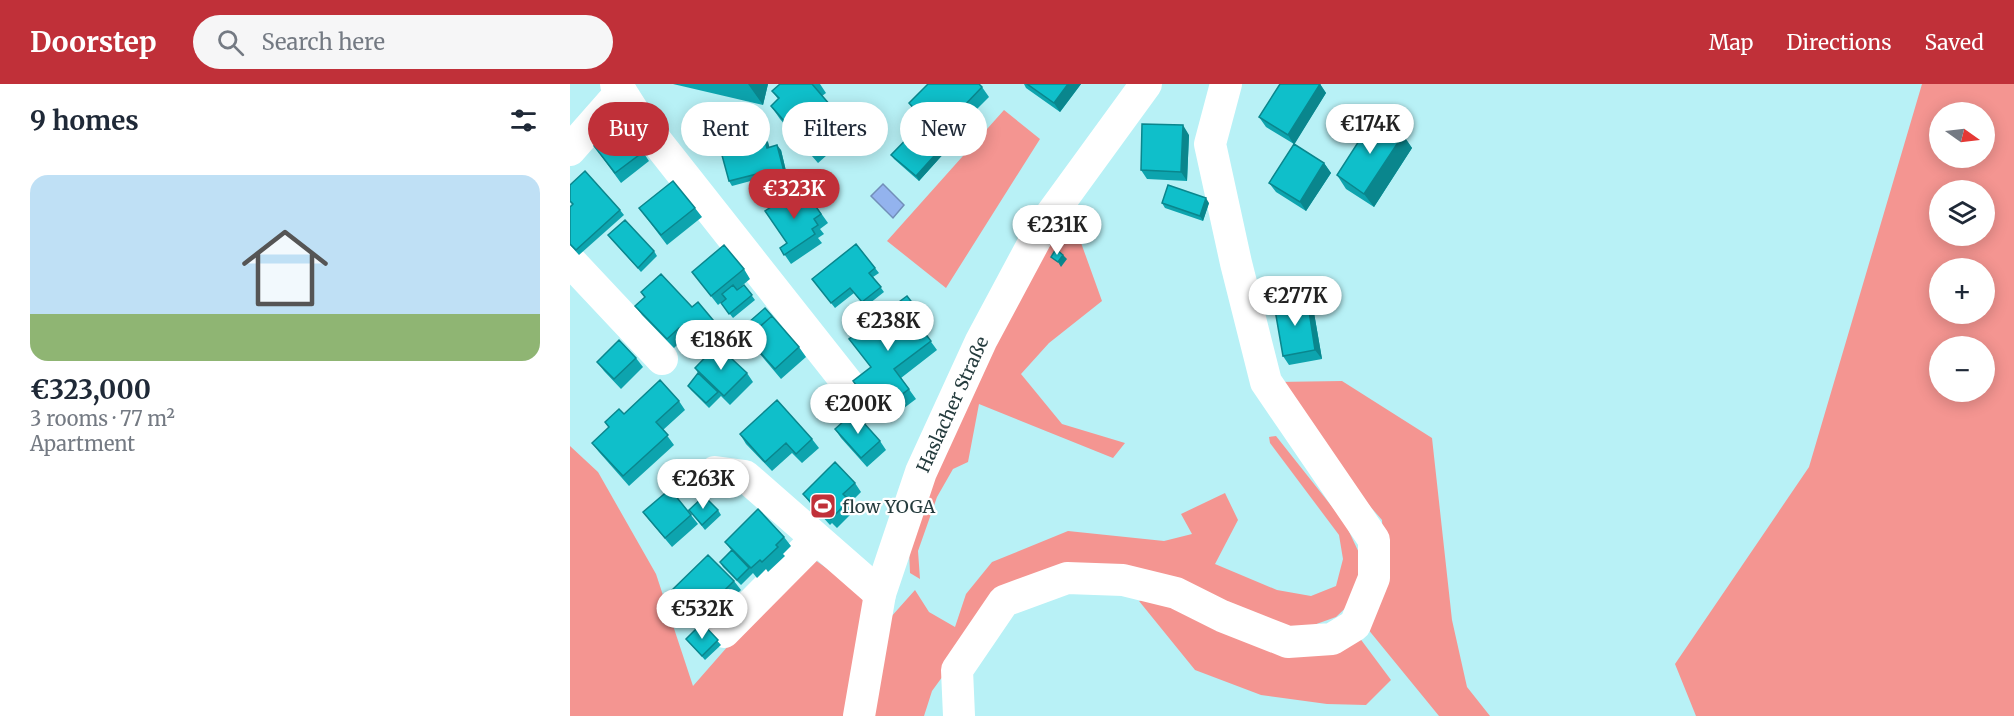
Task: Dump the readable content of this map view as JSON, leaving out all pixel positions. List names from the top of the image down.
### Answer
{
  "streets": {
    "street": ["Haslacher Straße"]
  },
  "places": {
    "sports": ["flow YOGA"]
  },
  "north": "right",
  "page": {
    "header": "Doorstep",
    "search": "Search here",
    "nav": ["Map", "Directions", "Saved"],
    "heading": "9 homes",
    "map_buttons": ["+", "−"],
    "chip": [
      "Buy",
      "Rent",
      "Filters",
      "New"
    ],
    "price": [
      "€174K",
      "€323K",
      "€231K",
      "€277K",
      "€238K",
      "€186K",
      "€200K",
      "€263K",
      "€532K"
    ],
    "list": [
      {
        "name": "€323,000",
        "note": "3 rooms · 77 m² · Apartment"
      }
    ]
  }
}
